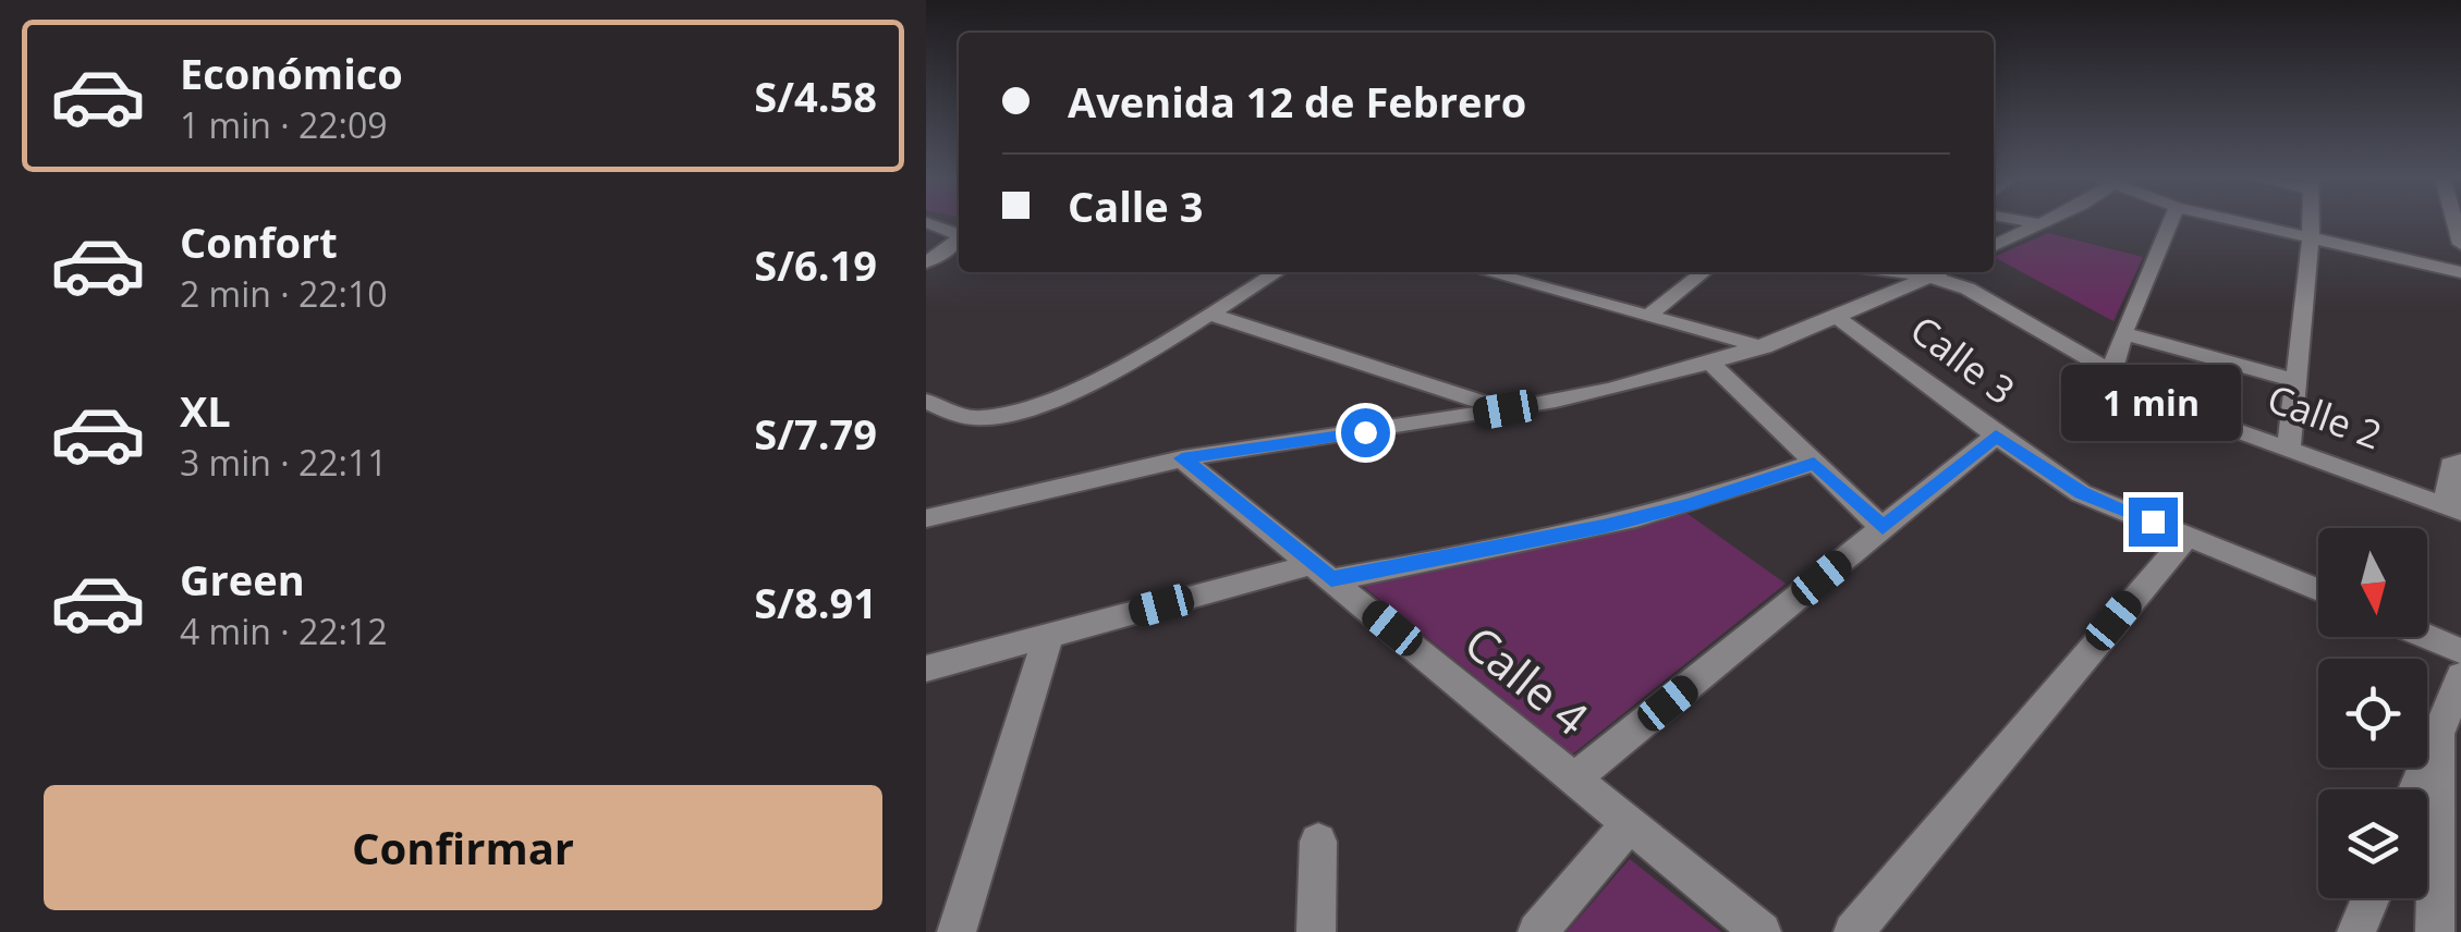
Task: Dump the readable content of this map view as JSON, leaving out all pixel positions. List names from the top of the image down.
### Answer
{
  "streets": {
    "street": ["Calle 3", "Calle 2", "Calle 4"]
  },
  "north": "bottom",
  "page": {
    "list": [
      {
        "name": "Económico",
        "note": "1 min · 22:09",
        "value": "S/4.58"
      },
      {
        "name": "Confort",
        "note": "2 min · 22:10",
        "value": "S/6.19"
      },
      {
        "name": "XL",
        "note": "3 min · 22:11",
        "value": "S/7.79"
      },
      {
        "name": "Green",
        "note": "4 min · 22:12",
        "value": "S/8.91"
      }
    ],
    "banner": ["Avenida 12 de Febrero", "Calle 3"],
    "bubble": "1 min",
    "buttons": "Confirmar"
  }
}
